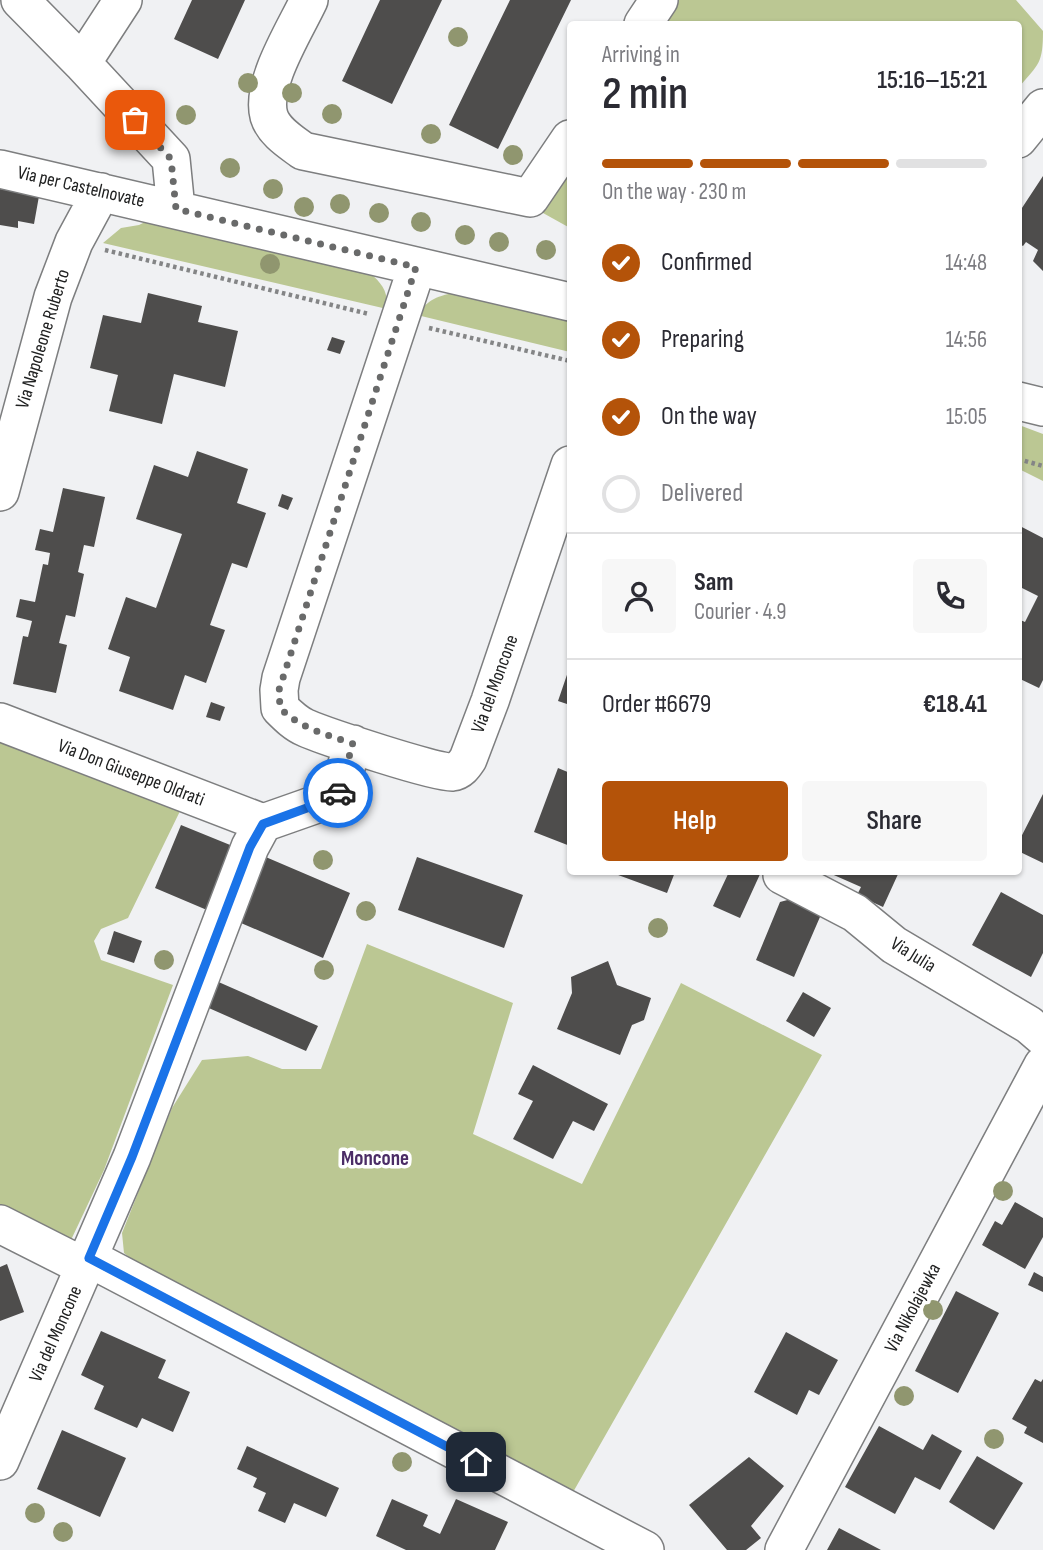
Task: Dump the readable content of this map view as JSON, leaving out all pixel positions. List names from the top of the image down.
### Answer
{
  "streets": {
    "street": [
      "Via per Castelnovate",
      "Via Napoleone Ruberto",
      "Via del Moncone",
      "Via Don Giuseppe Oldrati",
      "Via Julia",
      "Via Nikolajewka"
    ]
  },
  "crossings": [
    ["Via per Castelnovate", "Via Napoleone Ruberto"],
    ["Via per Castelnovate", "Via del Moncone"],
    ["Via del Moncone", "Via Don Giuseppe Oldrati"]
  ],
  "districts": ["Moncone"],
  "page": {
    "heading": ["2 min", "Arriving in", "15:16–15:21"],
    "panel": [
      "Sam",
      "Courier · 4.9",
      "Order #6679",
      "€18.41"
    ],
    "bar": "On the way · 230 m",
    "list": [
      ["Confirmed", "14:48"],
      ["Preparing", "14:56"],
      ["On the way", "15:05"],
      "Delivered"
    ],
    "buttons": ["Help", "Share"]
  }
}
